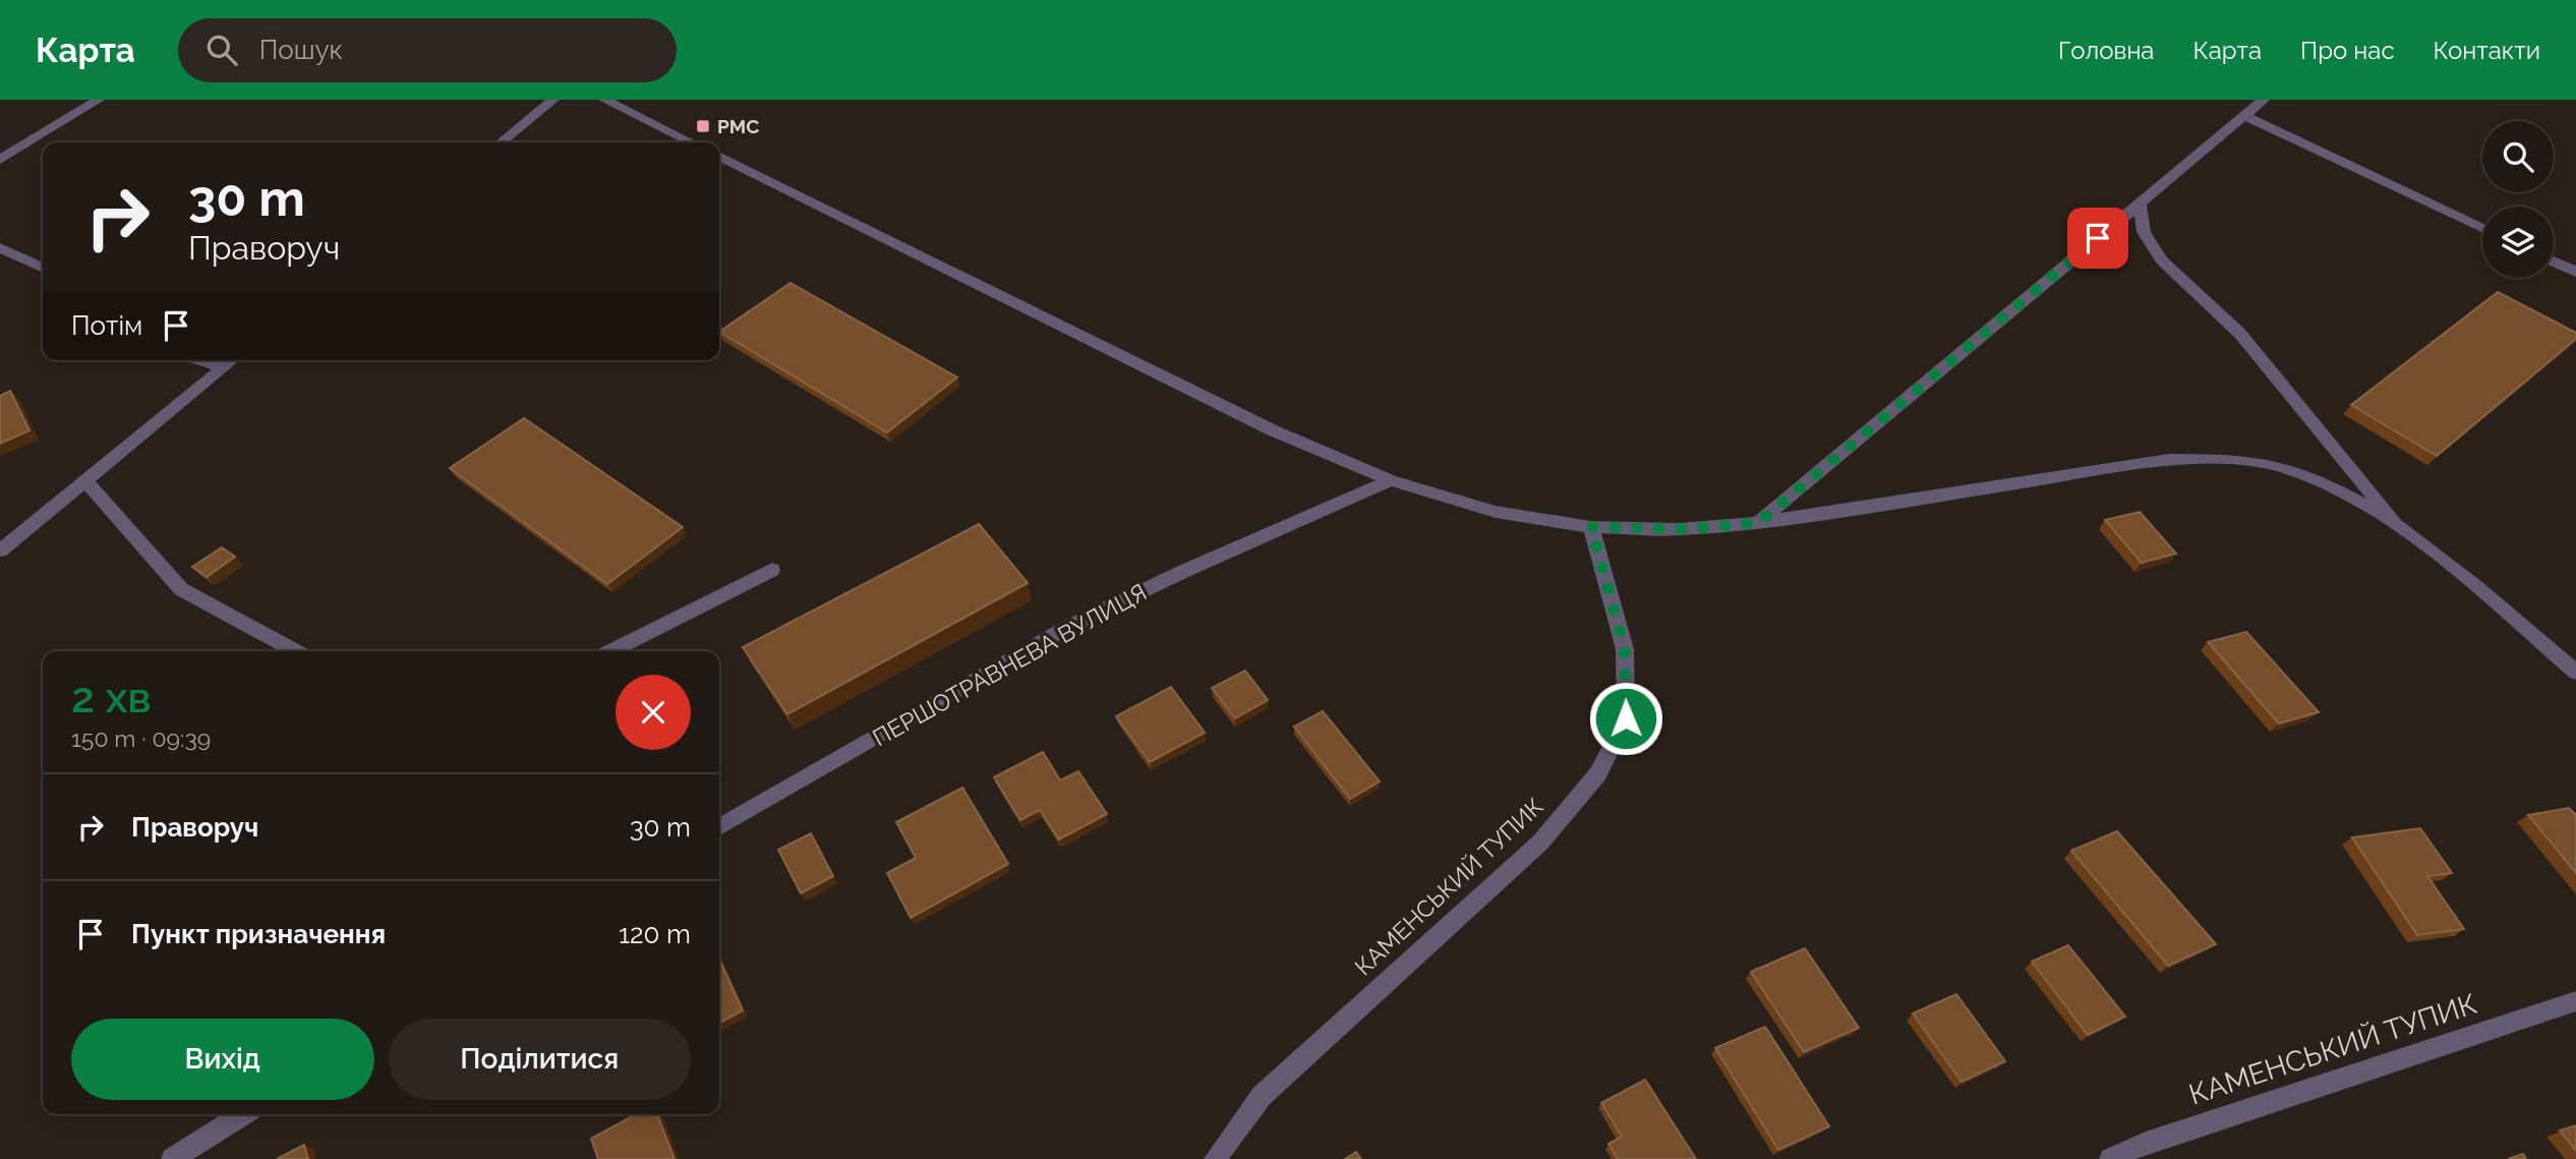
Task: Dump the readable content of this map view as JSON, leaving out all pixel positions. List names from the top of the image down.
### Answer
{
  "streets": {
    "street": ["ПЕРШОТРАВНЕВА ВУЛИЦЯ", "КАМЕНСЬКИЙ ТУПИК"]
  },
  "places": {
    "transit": ["РМС"]
  },
  "page": {
    "header": "Карта",
    "search": "Пошук",
    "nav": [
      "Головна",
      "Карта",
      "Про нас",
      "Контакти"
    ],
    "turn": ["30 m", "Праворуч"],
    "then": "Потім",
    "heading": ["2 хв", "150 m · 09:39"],
    "list": [
      {
        "name": "Праворуч",
        "value": "30 m"
      },
      {
        "name": "Пункт призначення",
        "value": "120 m"
      }
    ],
    "buttons": ["Вихід", "Поділитися"]
  }
}
